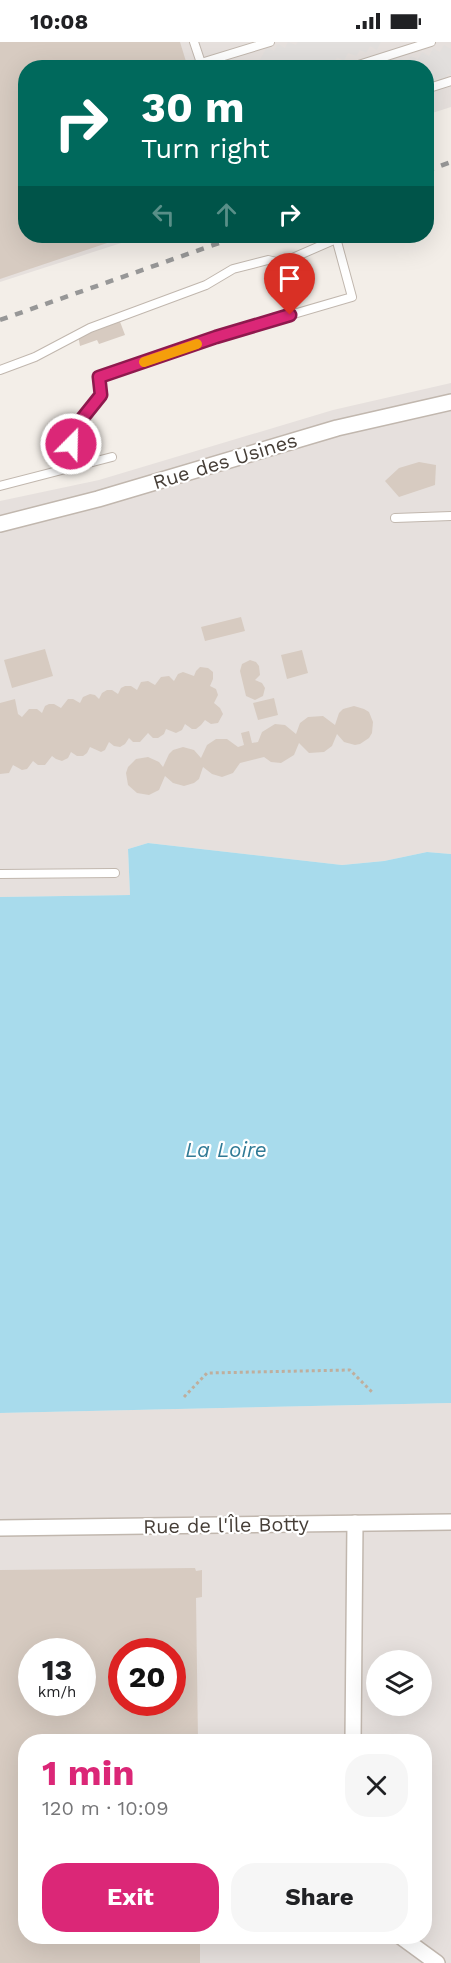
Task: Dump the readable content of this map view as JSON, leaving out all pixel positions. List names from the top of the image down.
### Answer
{
  "streets": {
    "street": ["Rue des Usines", "Rue de l'Île Botty"]
  },
  "water": ["La Loire"],
  "page": {
    "status": "10:08",
    "turn": ["30 m", "Turn right"],
    "speed": "13 km/h",
    "limit": "20",
    "heading": ["1 min", "120 m · 10:09"],
    "buttons": ["Exit", "Share"]
  }
}
